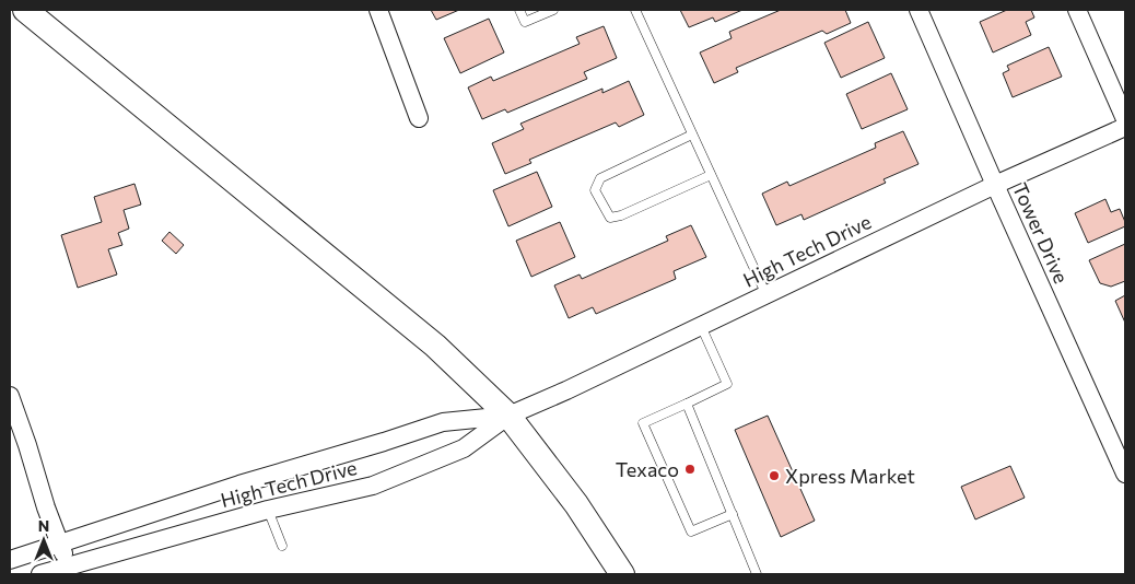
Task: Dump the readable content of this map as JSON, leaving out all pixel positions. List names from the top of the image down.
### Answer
{
  "streets": {
    "street": ["Tower Drive", "High Tech Drive"]
  },
  "crossings": [
    ["Tower Drive", "High Tech Drive"]
  ],
  "places": ["Texaco", "Xpress Market"],
  "north": "top"
}
